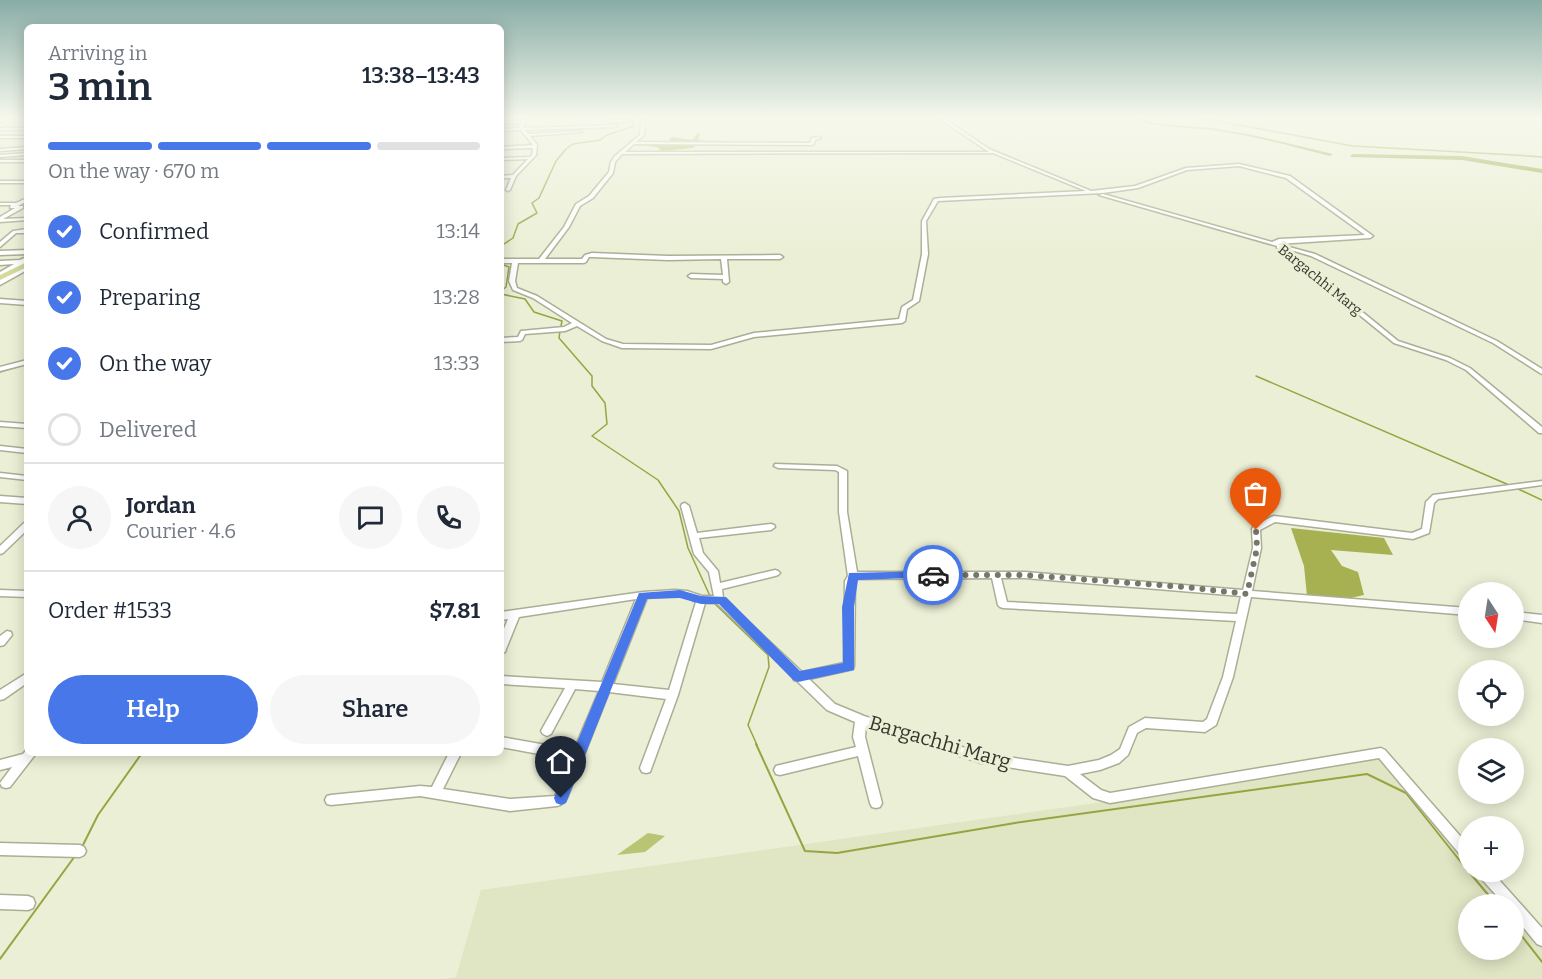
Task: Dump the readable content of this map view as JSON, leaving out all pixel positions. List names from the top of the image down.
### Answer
{
  "streets": {
    "street": ["Bargachhi Marg"]
  },
  "north": "bottom",
  "page": {
    "heading": ["3 min", "Arriving in", "13:38–13:43"],
    "panel": [
      "Jordan",
      "Courier · 4.6",
      "Order #1533",
      "$7.81"
    ],
    "bar": "On the way · 670 m",
    "list": [
      ["Confirmed", "13:14"],
      ["Preparing", "13:28"],
      ["On the way", "13:33"],
      "Delivered"
    ],
    "map_buttons": ["+", "−"],
    "buttons": ["Help", "Share"]
  }
}
